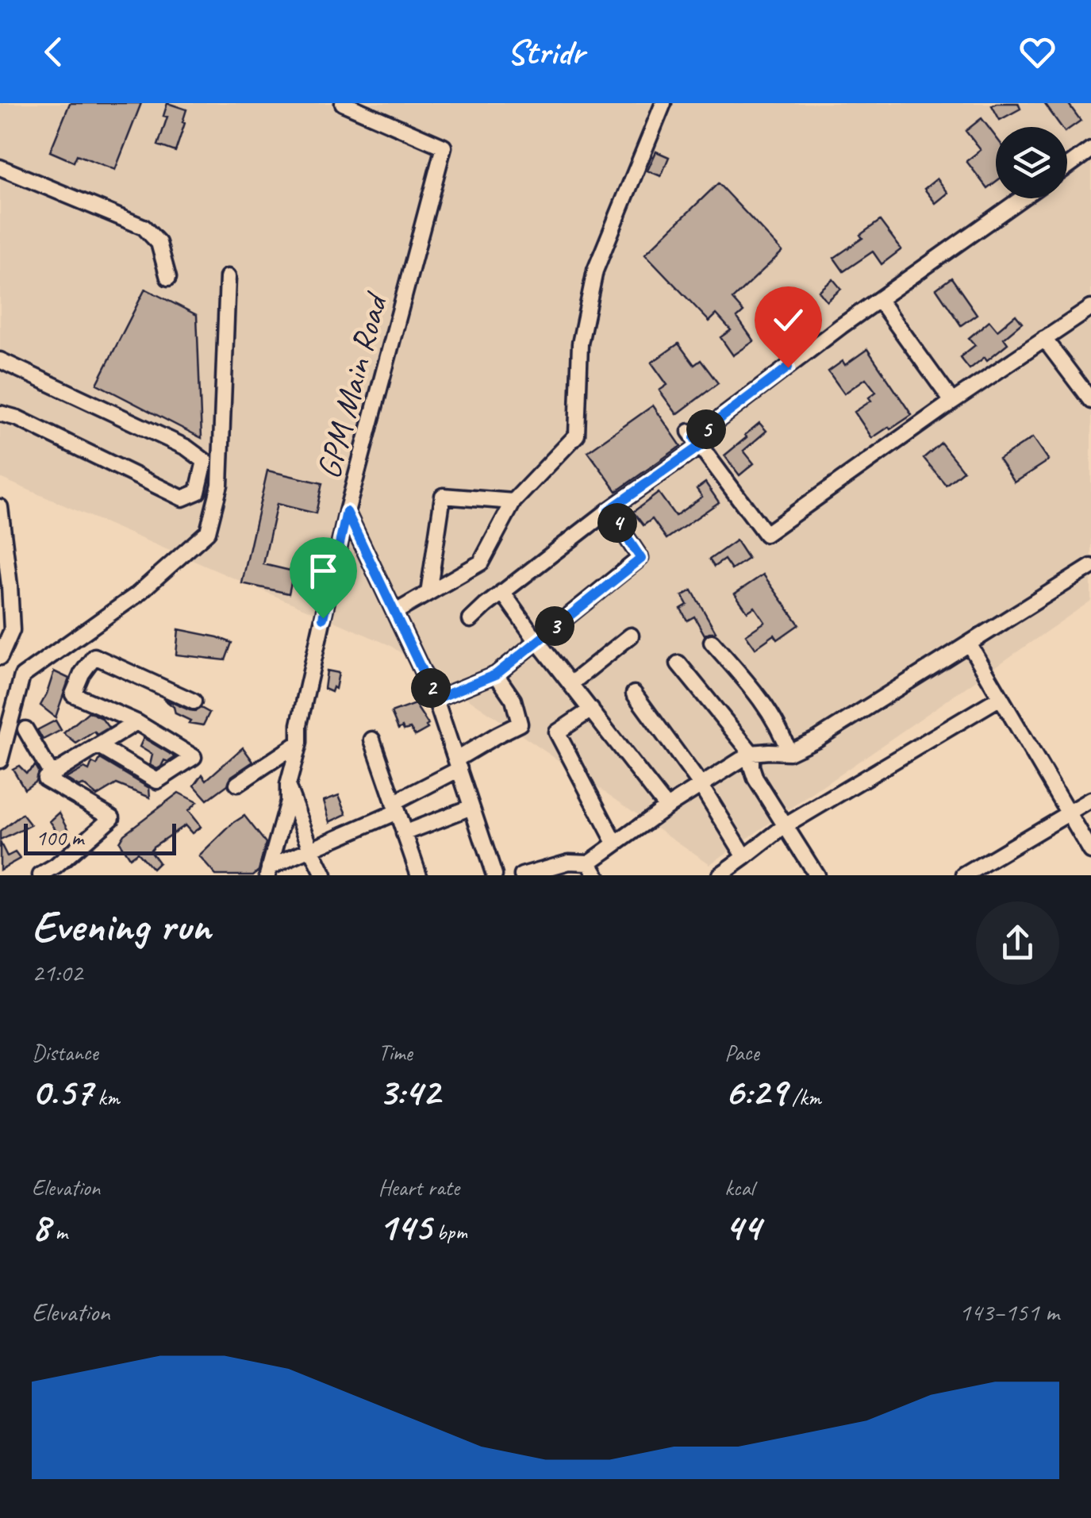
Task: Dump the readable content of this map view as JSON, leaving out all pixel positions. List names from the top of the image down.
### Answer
{
  "streets": {
    "street": ["GPM Main Road"]
  },
  "scale_bar": "100 m",
  "page": {
    "header": "Stridr",
    "pins": [
      "5",
      "4",
      "3",
      "2"
    ],
    "scale": "100 m",
    "heading": ["Evening run", "21:02"],
    "stats": [
      ["Distance", "0.57 km"],
      ["Time", "3:42"],
      ["Pace", "6:29 /km"],
      ["Elevation", "8 m"],
      ["Heart rate", "145 bpm"],
      ["kcal", "44"]
    ],
    "chart": ["Elevation", "143–151 m"]
  }
}
